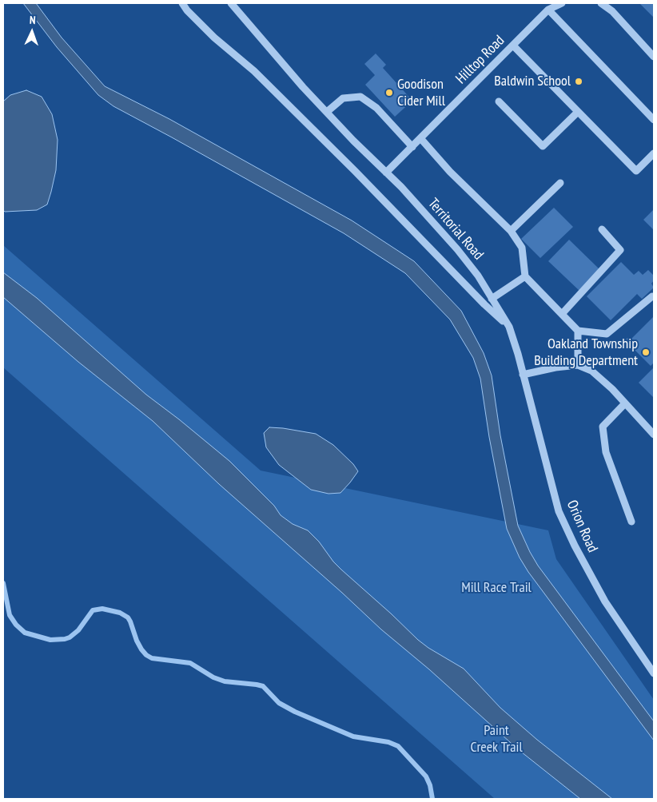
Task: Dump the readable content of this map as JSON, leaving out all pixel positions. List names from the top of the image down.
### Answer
{
  "streets": {
    "street": ["Hilltop Road", "Territorial Road", "Orion Road"]
  },
  "crossings": [
    ["Hilltop Road", "Territorial Road"],
    ["Territorial Road", "Orion Road"]
  ],
  "parks": ["Mill Race Trail", "Paint Creek Trail"],
  "places": ["Baldwin School", "Goodison Cider Mill", "Oakland Township Building Department"],
  "north": "top"
}
